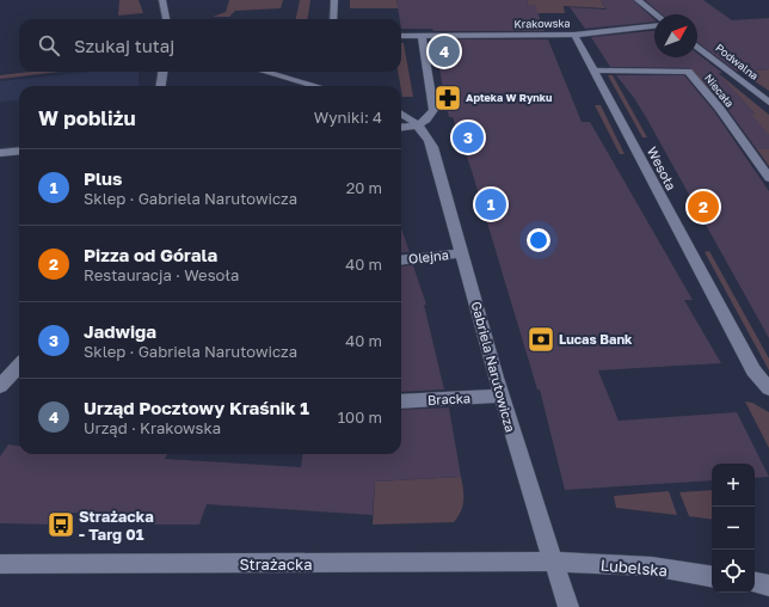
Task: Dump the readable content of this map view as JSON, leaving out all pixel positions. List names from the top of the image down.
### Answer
{
  "streets": {
    "street": [
      "Krakowska",
      "Podwalna",
      "Niecała",
      "Wesoła",
      "Olejna",
      "Gabriela Narutowicza",
      "Bracka",
      "Strażacka",
      "Lubelska"
    ]
  },
  "crossings": [
    ["Krakowska", "Wesoła"],
    ["Niecała", "Wesoła"],
    ["Olejna", "Gabriela Narutowicza"],
    ["Gabriela Narutowicza", "Bracka"],
    ["Gabriela Narutowicza", "Strażacka"],
    ["Gabriela Narutowicza", "Lubelska"],
    ["Strażacka", "Lubelska"]
  ],
  "places": {
    "pharmacy": ["Apteka W Rynku"],
    "bank": ["Lucas Bank"],
    "bus stop": ["Strażacka - Targ 01"]
  },
  "north": "top right",
  "page": {
    "search": "Szukaj tutaj",
    "pins": [
      "4",
      "3",
      "1",
      "2"
    ],
    "heading": ["W pobliżu", "Wyniki: 4"],
    "list": [
      {
        "mark": "1",
        "name": "Plus",
        "note": "Sklep · Gabriela Narutowicza",
        "value": "20 m"
      },
      {
        "mark": "2",
        "name": "Pizza od Górala",
        "note": "Restauracja · Wesoła",
        "value": "40 m"
      },
      {
        "mark": "3",
        "name": "Jadwiga",
        "note": "Sklep · Gabriela Narutowicza",
        "value": "40 m"
      },
      {
        "mark": "4",
        "name": "Urząd Pocztowy Kraśnik 1",
        "note": "Urząd · Krakowska",
        "value": "100 m"
      }
    ],
    "map_buttons": ["+", "−"]
  }
}
